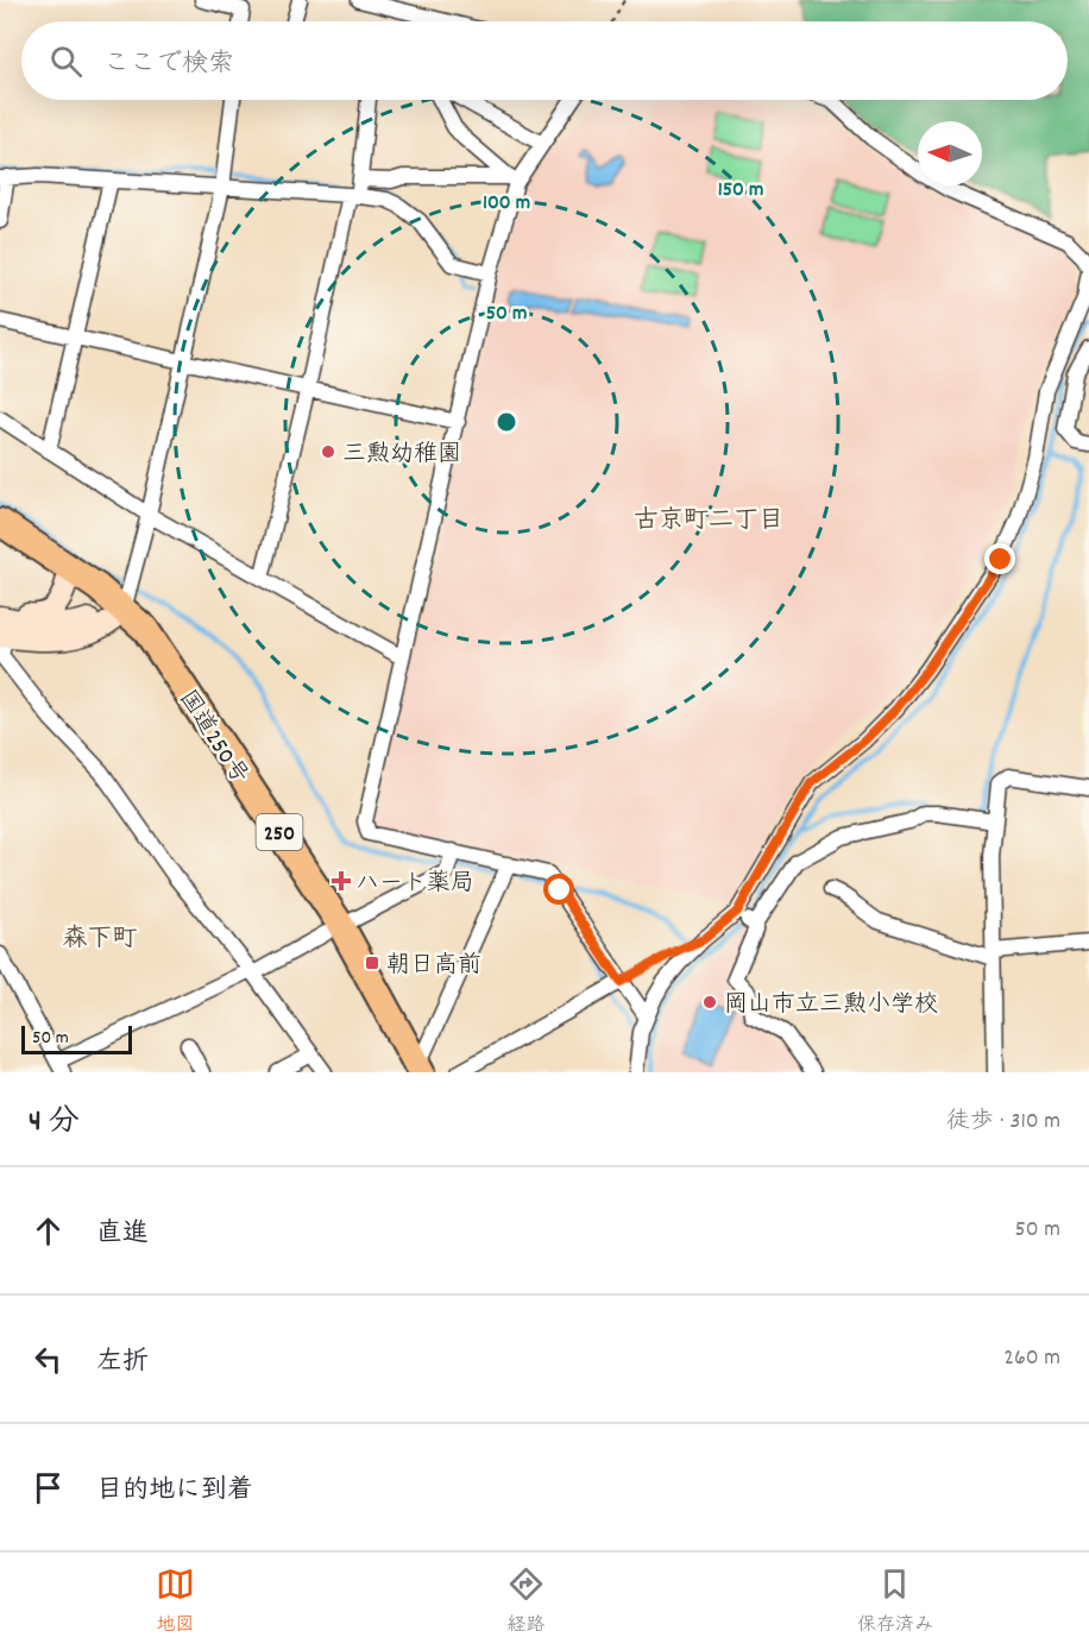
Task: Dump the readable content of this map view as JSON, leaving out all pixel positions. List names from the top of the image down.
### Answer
{
  "streets": {
    "highway": ["国道250号", "250"]
  },
  "districts": ["古京町二丁目", "森下町"],
  "places": {
    "other": ["三勲幼稚園", "岡山市立三勲小学校"],
    "health": ["ハート薬局"],
    "transit": ["朝日高前"]
  },
  "scale_bar": "50 m",
  "north": "left",
  "page": {
    "search": "ここで検索",
    "scale": "50 m",
    "heading": ["4 分", "徒歩 · 310 m"],
    "list": [
      ["直進", "50 m"],
      ["左折", "260 m"],
      "目的地に到着"
    ],
    "nav": ["地図", "経路", "保存済み"]
  },
  "rings": ["150 m", "100 m", "50 m"]
}
